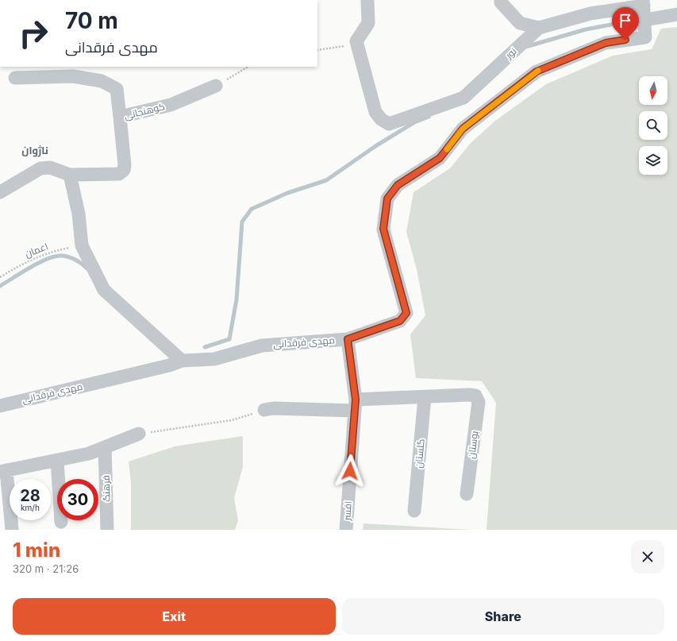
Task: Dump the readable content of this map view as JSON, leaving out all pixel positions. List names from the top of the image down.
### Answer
{
  "streets": {
    "street": [
      "نور",
      "کوهنجانی",
      "مهدی فرقدانی",
      "بوستان",
      "گلستان",
      "فرهنگ",
      "افسر"
    ],
    "path": ["اعمان"]
  },
  "crossings": [
    ["مهدی فرقدانی", "افسر"],
    ["بوستان", "گلستان"]
  ],
  "districts": ["ناژوان"],
  "north": "bottom",
  "page": {
    "turn": ["70 m", "مهدی فرقدانی"],
    "speed": "28 km/h",
    "limit": "30",
    "heading": ["1 min", "320 m · 21:26"],
    "buttons": ["Exit", "Share"]
  }
}
